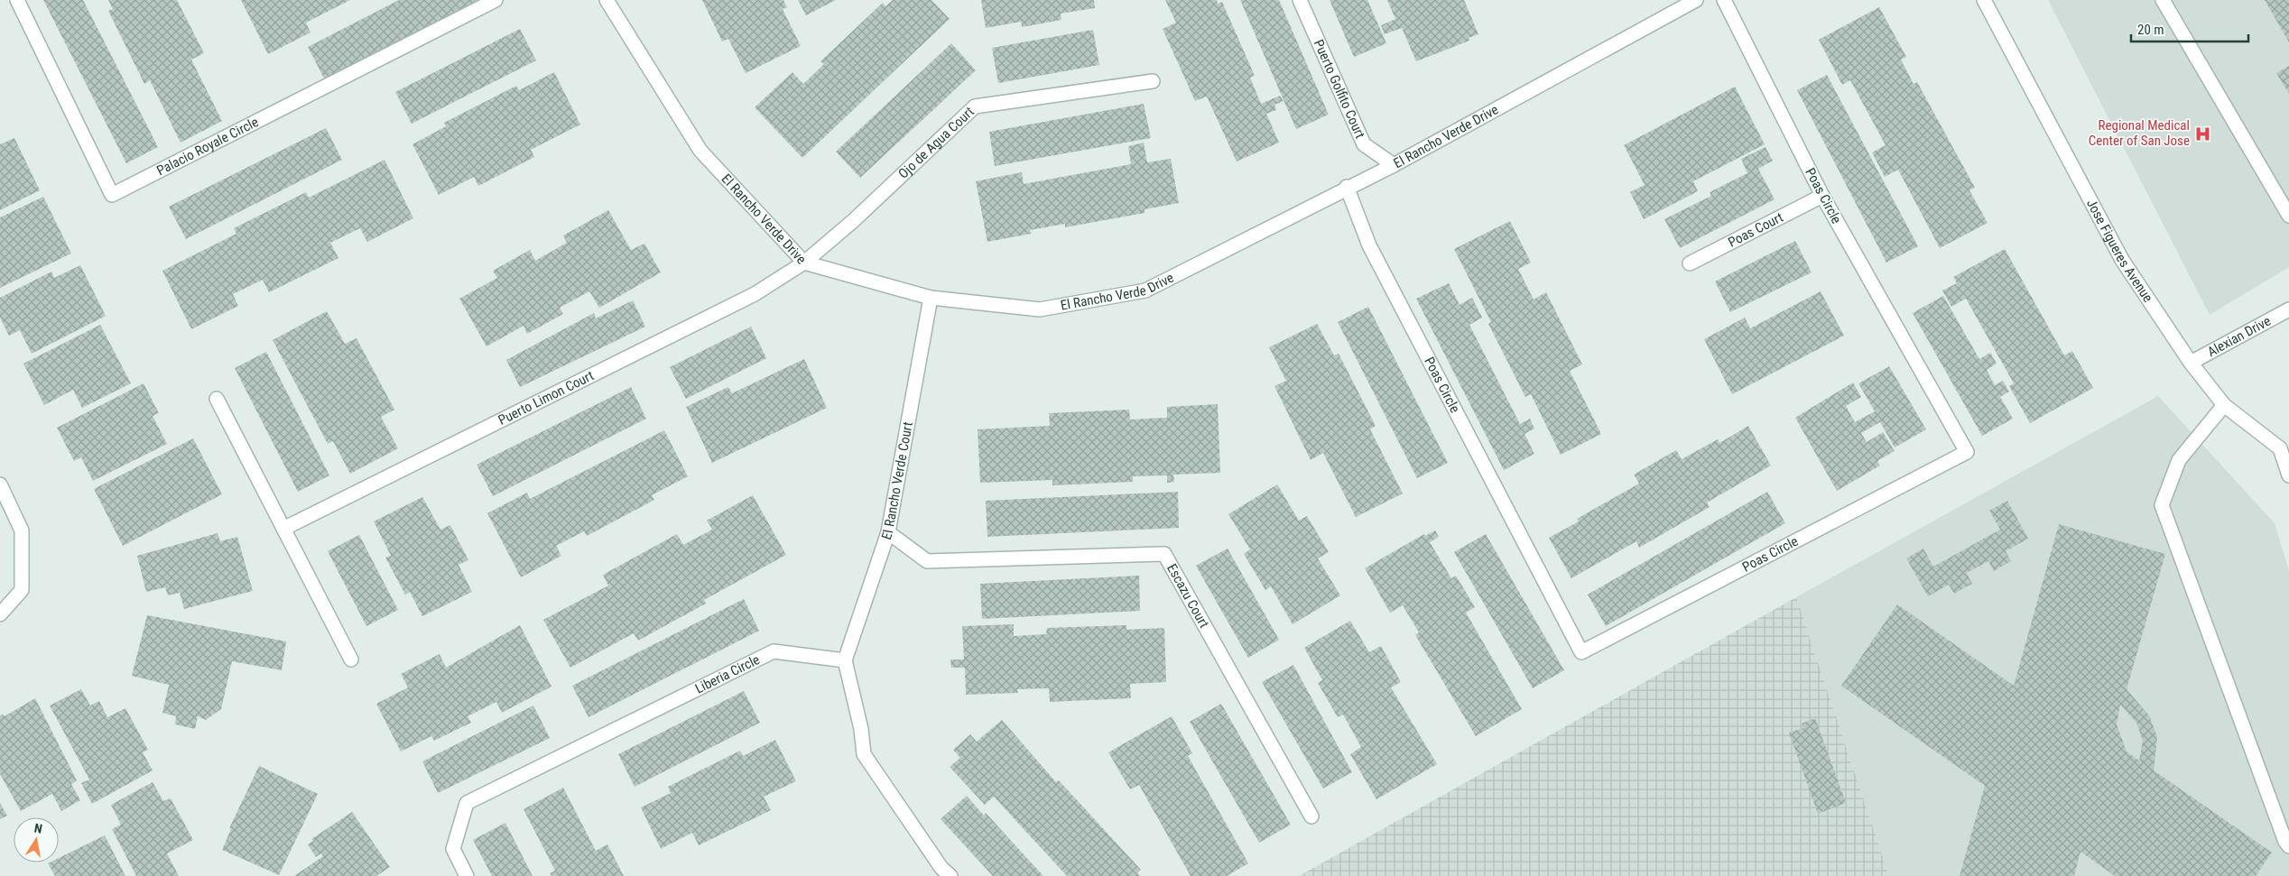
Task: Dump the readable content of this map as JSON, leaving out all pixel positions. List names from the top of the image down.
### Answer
{
  "streets": {
    "street": [
      "Puerto Golfito Court",
      "El Rancho Verde Drive",
      "Ojo de Agua Court",
      "Palacio Royale Circle",
      "Poas Circle",
      "Poas Court",
      "Jose Figueres Avenue",
      "Alexian Drive",
      "Puerto Limon Court",
      "El Rancho Verde Court",
      "Escazu Court",
      "Liberia Circle"
    ]
  },
  "crossings": [
    ["Puerto Golfito Court", "El Rancho Verde Drive"],
    ["El Rancho Verde Drive", "Ojo de Agua Court"],
    ["El Rancho Verde Drive", "Poas Circle"],
    ["El Rancho Verde Drive", "Puerto Limon Court"],
    ["El Rancho Verde Drive", "El Rancho Verde Court"],
    ["Ojo de Agua Court", "Puerto Limon Court"],
    ["Poas Circle", "Poas Court"],
    ["Jose Figueres Avenue", "Alexian Drive"],
    ["El Rancho Verde Court", "Escazu Court"],
    ["El Rancho Verde Court", "Liberia Circle"]
  ],
  "places": {
    "hospital": ["Regional Medical Center of San Jose"]
  },
  "scale_bar": "20 m",
  "north": "top"
}
